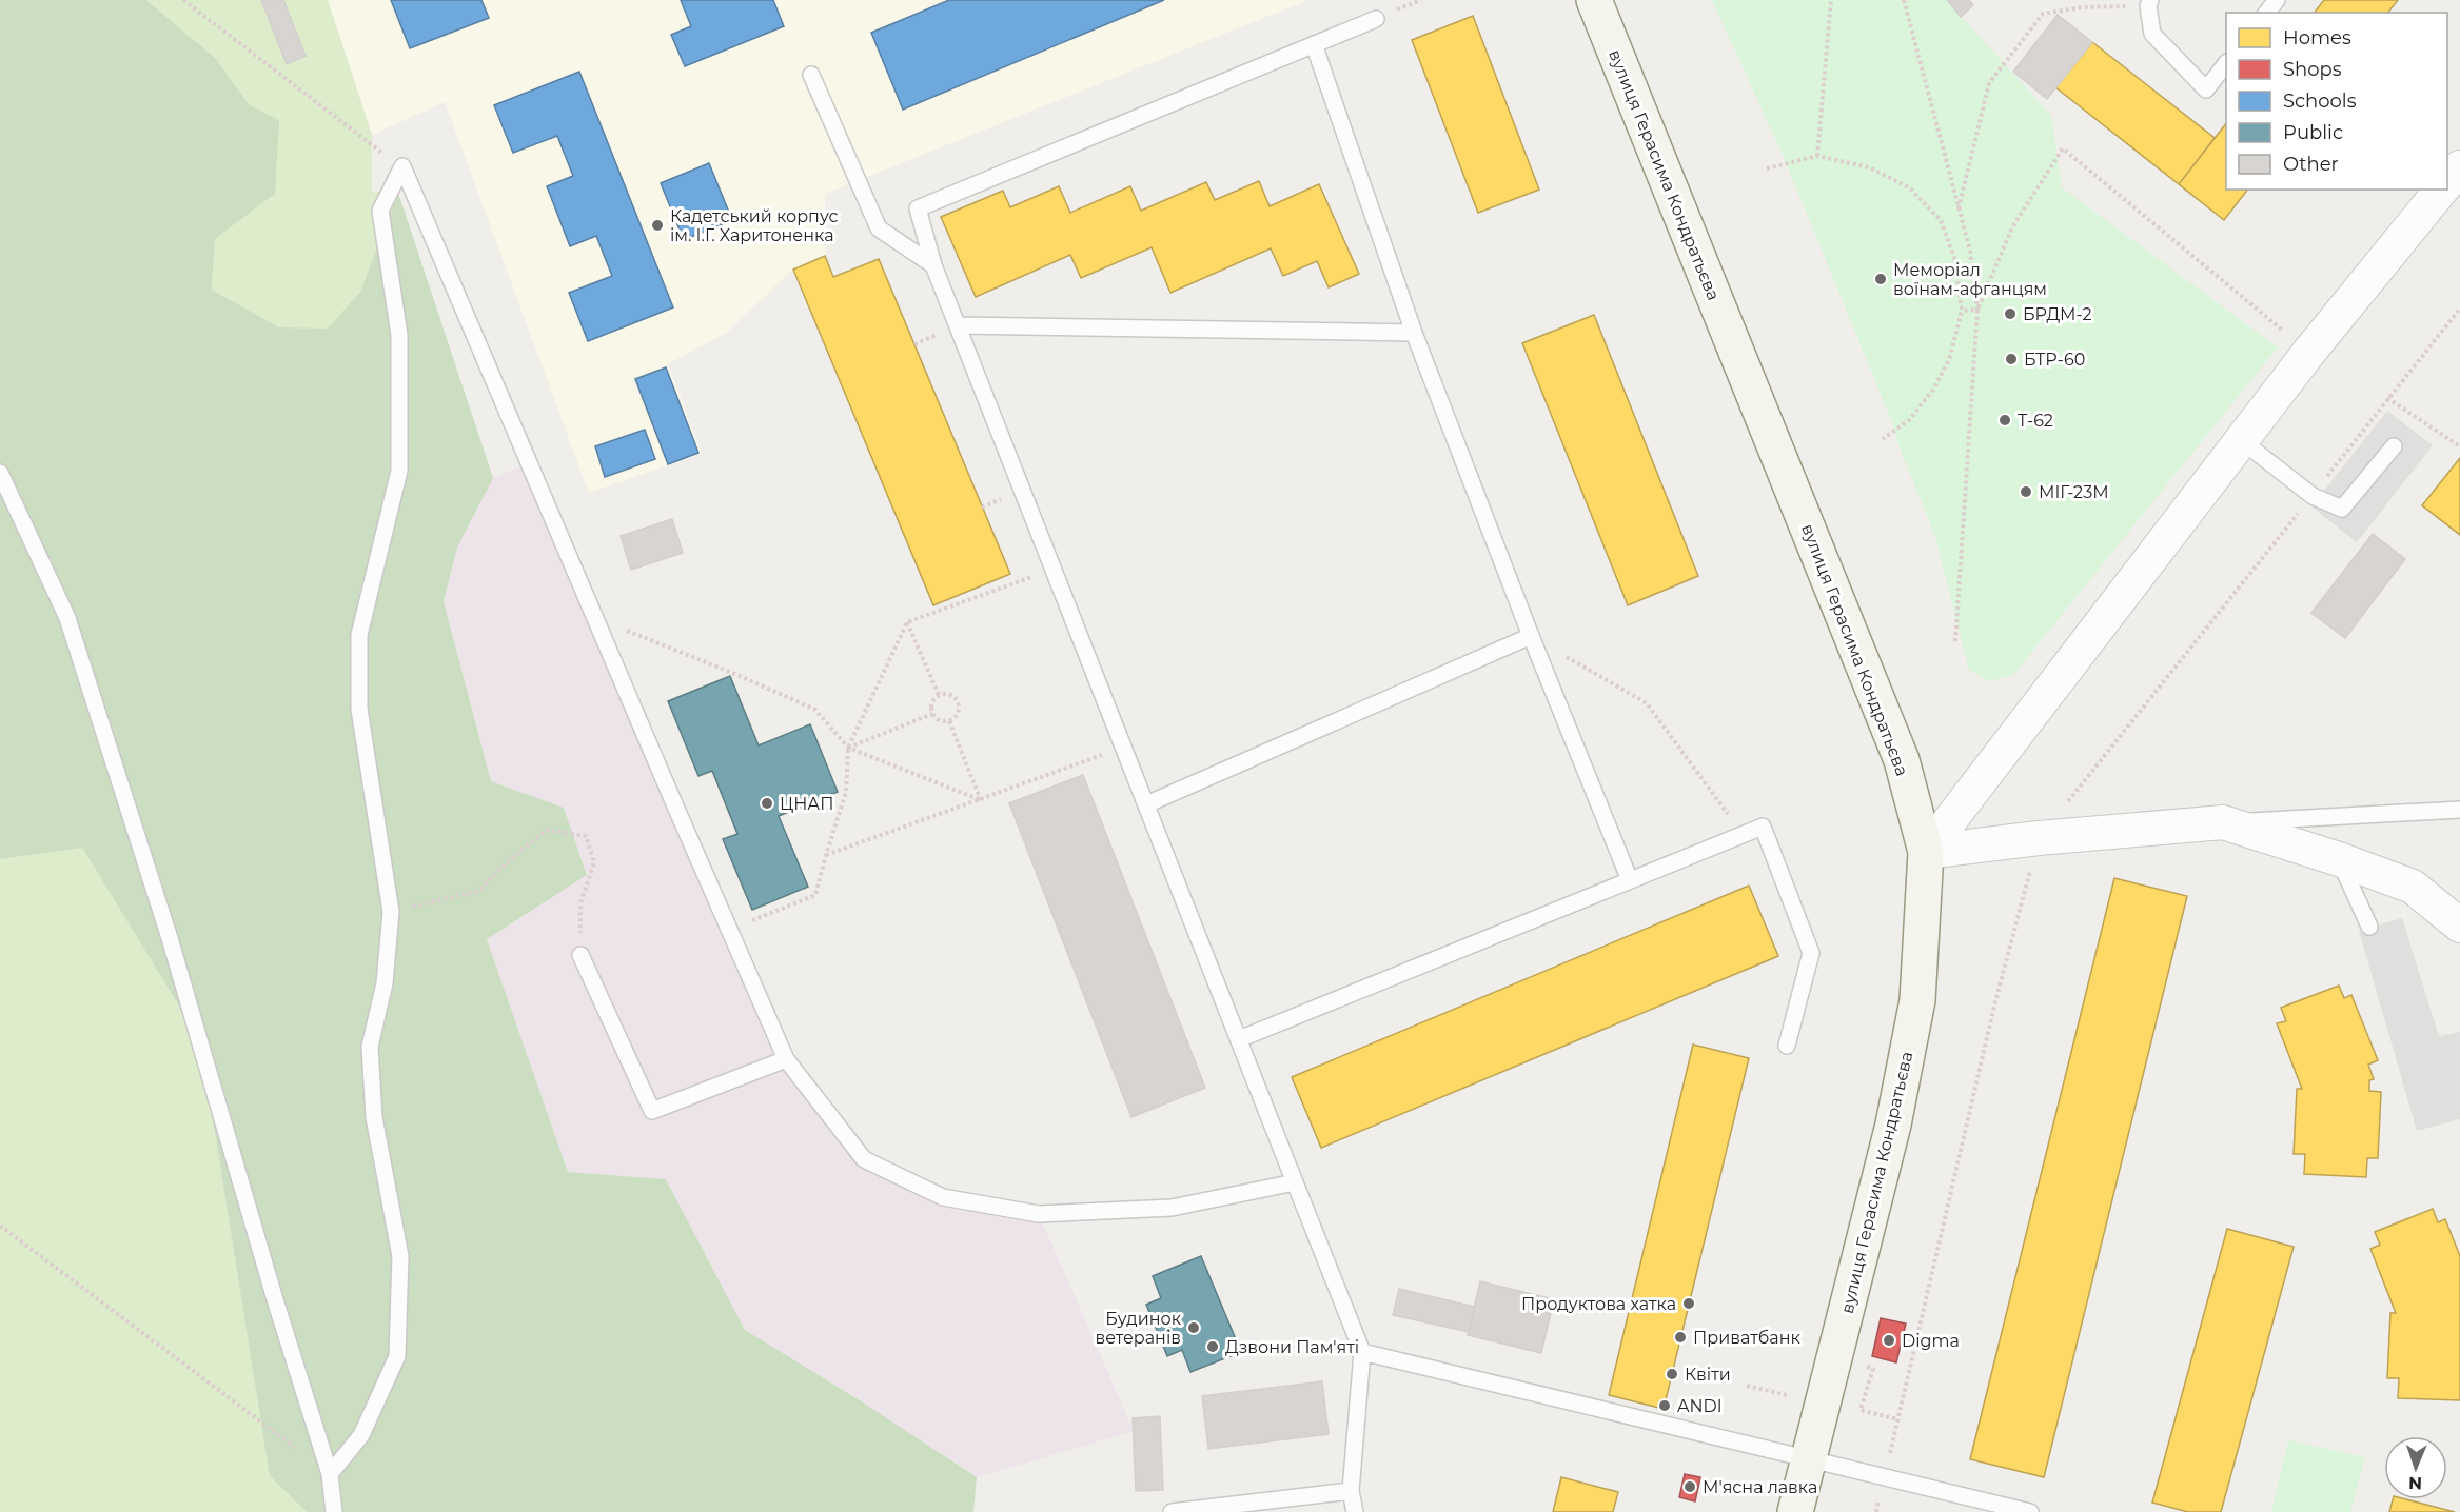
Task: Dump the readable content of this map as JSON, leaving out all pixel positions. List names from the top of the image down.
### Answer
{
  "streets": {
    "main road": ["вулиця Герасима Кондратьєва"]
  },
  "places": [
    "Кадетський корпус ім. І.Г. Харитоненка",
    "Меморіал воїнам-афганцям",
    "БРДМ-2",
    "БТР-60",
    "Т-62",
    "МІГ-23М",
    "ЦНАП",
    "Продуктова хатка",
    "Будинок ветеранів",
    "Приватбанк",
    "Digma",
    "Дзвони Пам'яті",
    "Квіти",
    "ANDI",
    "М'ясна лавка"
  ],
  "legend": [
    "Homes",
    "Shops",
    "Schools",
    "Public",
    "Other"
  ],
  "north": "bottom"
}
